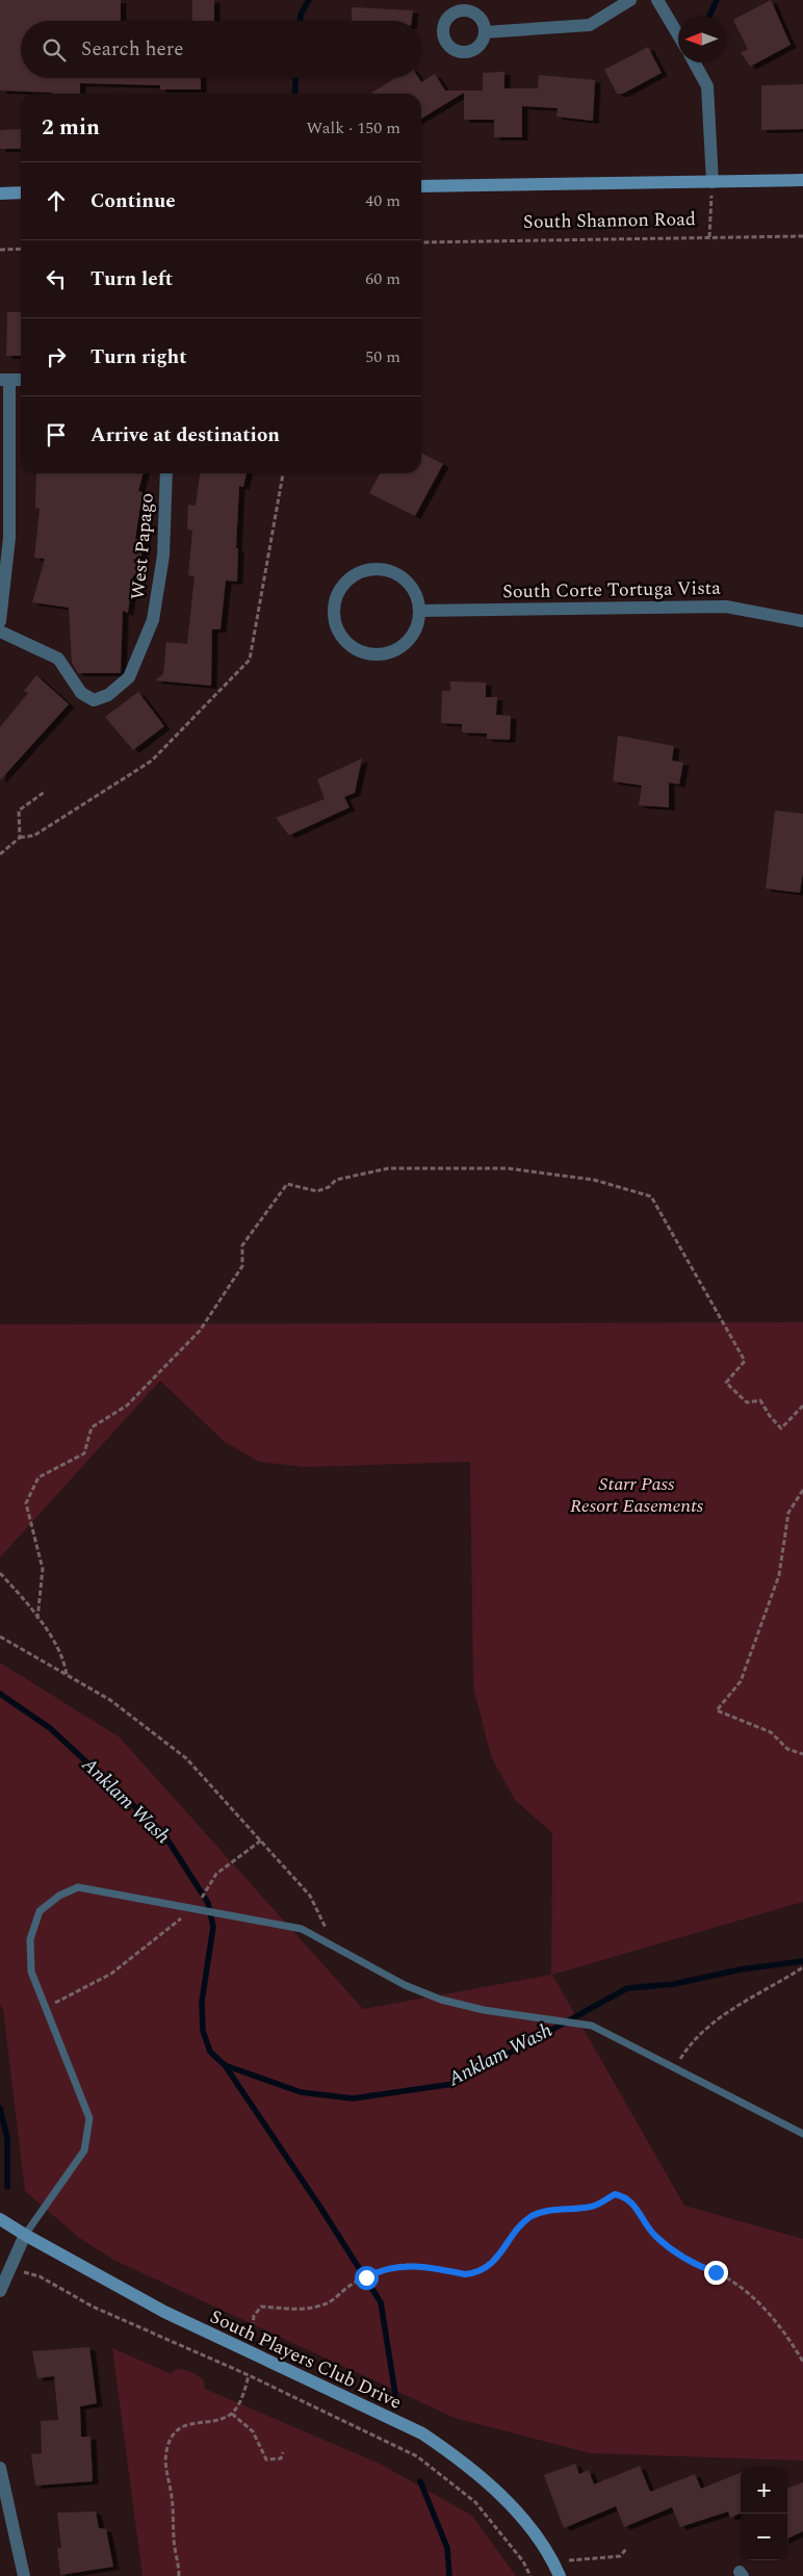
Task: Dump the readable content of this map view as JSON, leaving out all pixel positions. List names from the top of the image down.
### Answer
{
  "streets": {
    "street": [
      "South Shannon Road",
      "West Papago",
      "South Corte Tortuga Vista",
      "South Players Club Drive"
    ]
  },
  "water": ["Anklam Wash"],
  "parks": ["Starr Pass Resort Easements"],
  "north": "left",
  "page": {
    "search": "Search here",
    "heading": ["2 min", "Walk · 150 m"],
    "list": [
      ["Continue", "40 m"],
      ["Turn left", "60 m"],
      ["Turn right", "50 m"],
      "Arrive at destination"
    ],
    "map_buttons": ["+", "−"]
  }
}
